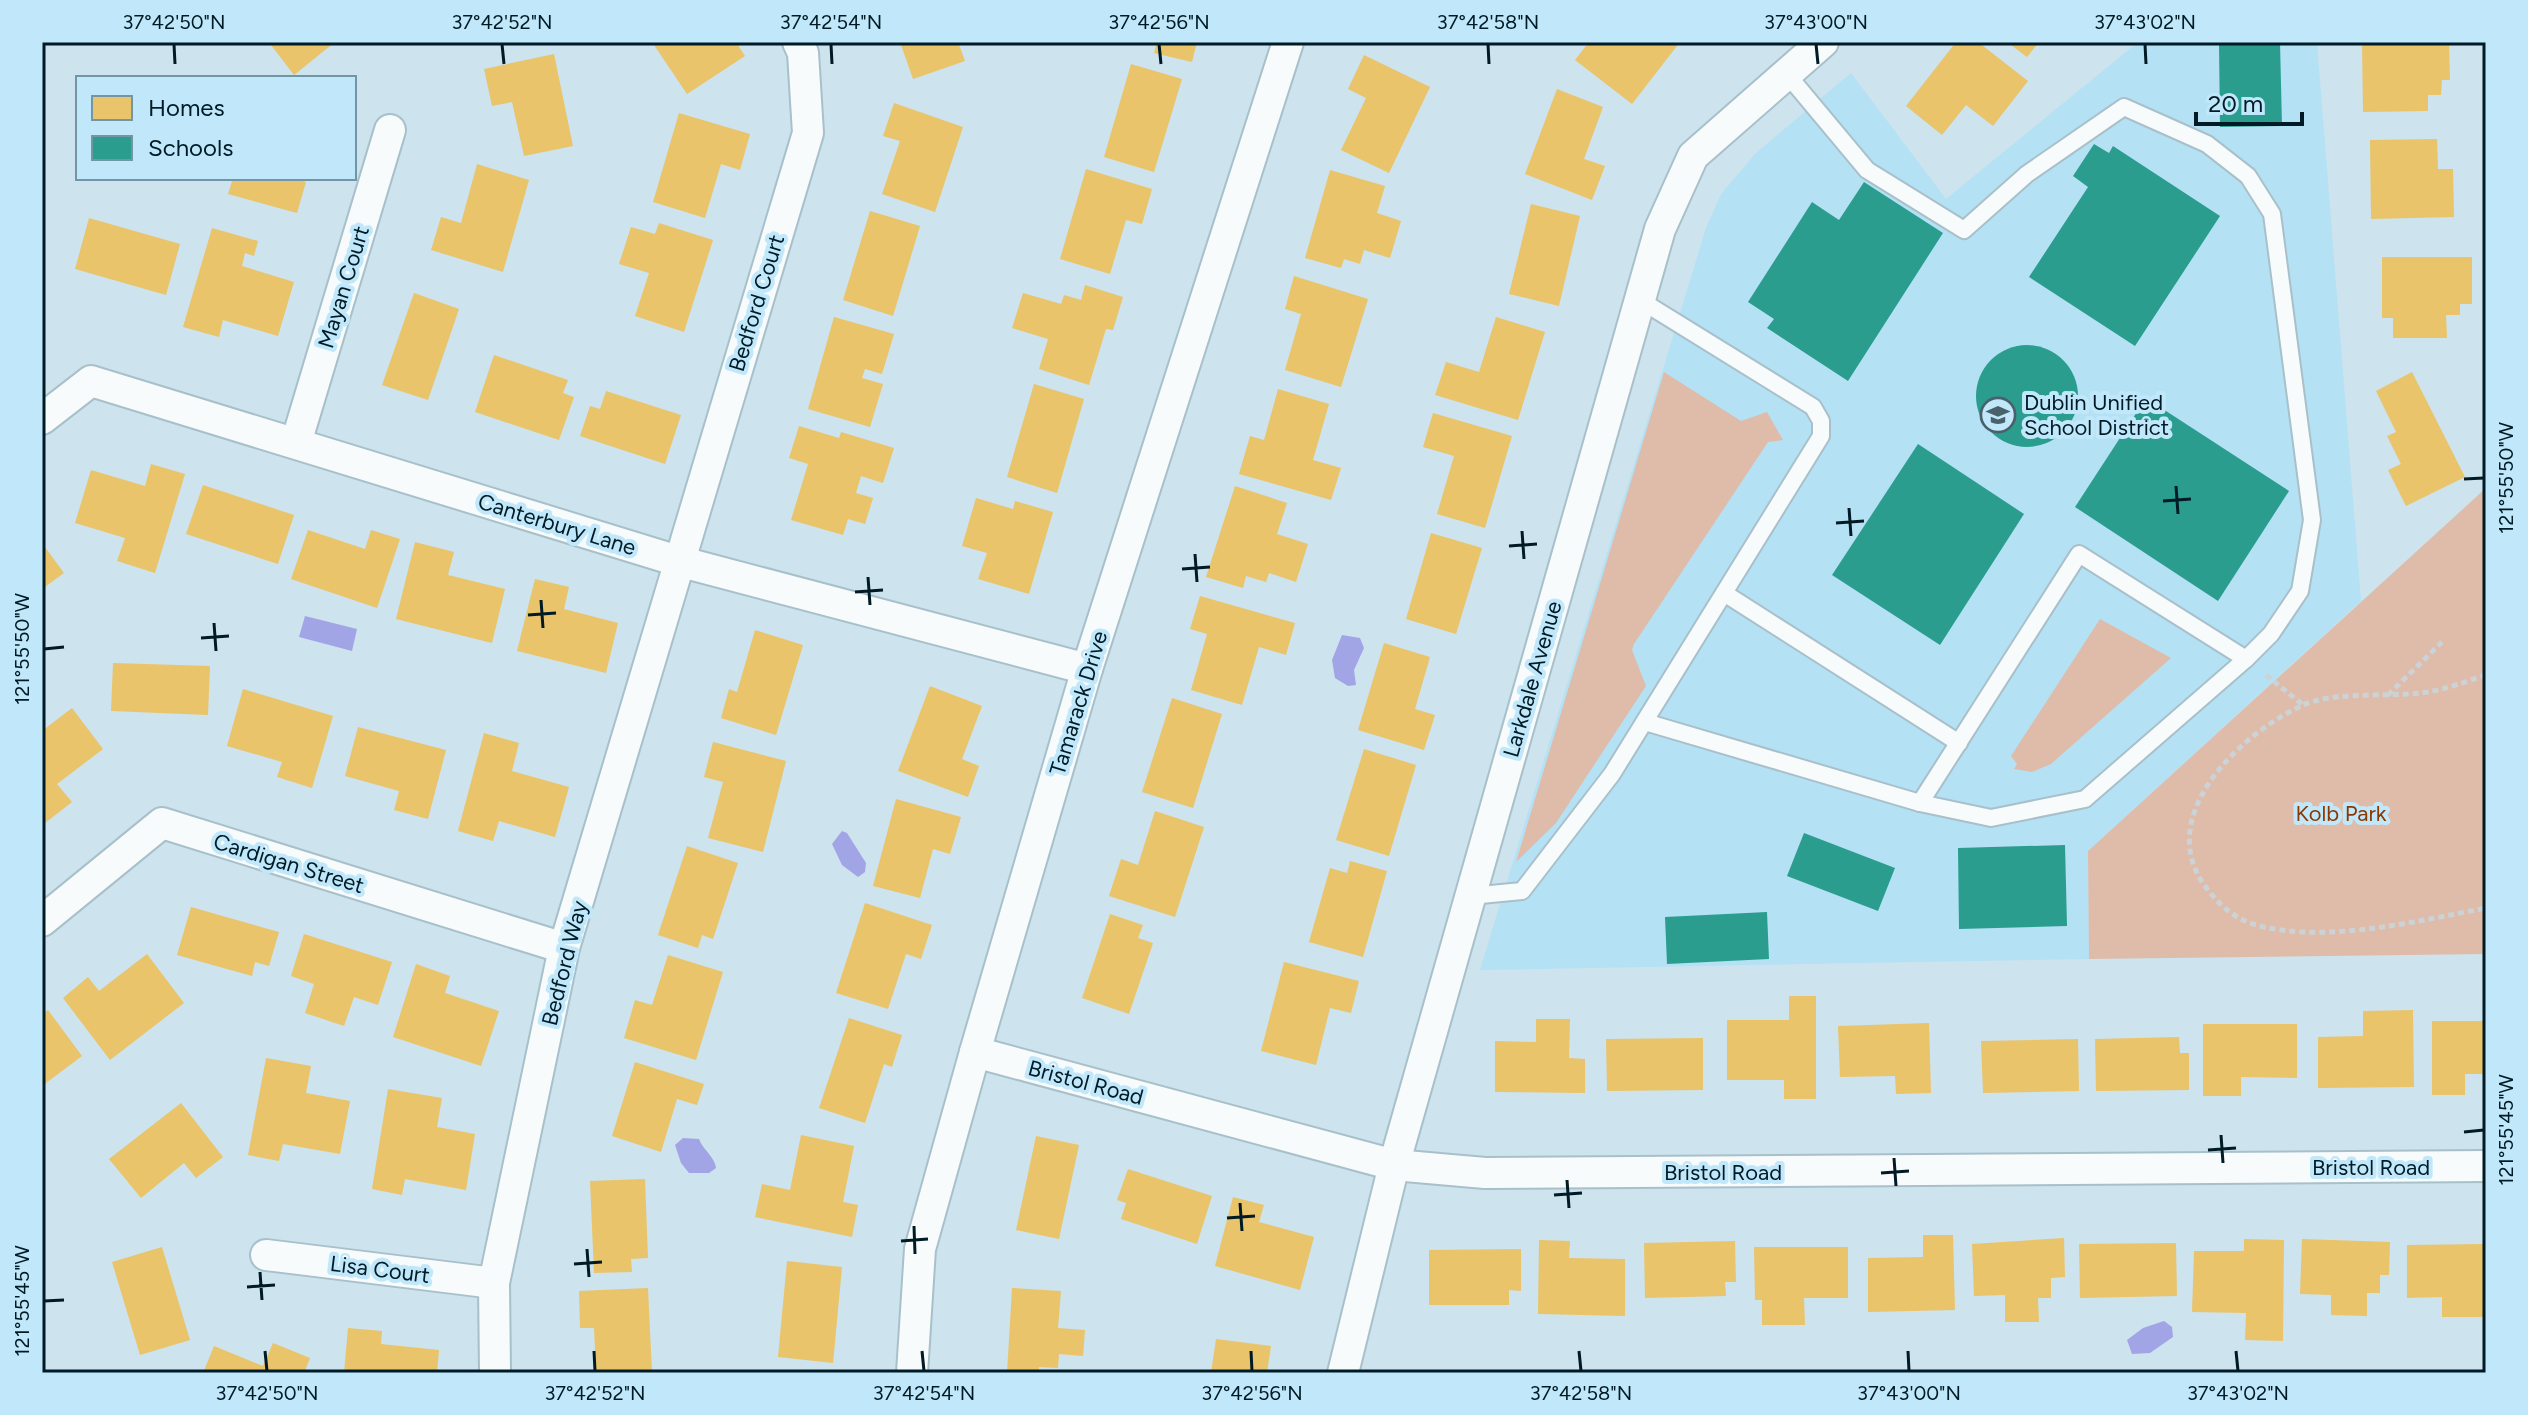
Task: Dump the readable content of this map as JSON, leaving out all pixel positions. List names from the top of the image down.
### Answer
{
  "streets": {
    "street": [
      "Mayan Court",
      "Bedford Court",
      "Canterbury Lane",
      "Larkdale Avenue",
      "Tamarack Drive",
      "Cardigan Street",
      "Bedford Way",
      "Bristol Road",
      "Lisa Court"
    ]
  },
  "crossings": [
    ["Mayan Court", "Canterbury Lane"],
    ["Bedford Court", "Canterbury Lane"],
    ["Bedford Court", "Bedford Way"],
    ["Canterbury Lane", "Tamarack Drive"],
    ["Canterbury Lane", "Bedford Way"],
    ["Larkdale Avenue", "Bristol Road"],
    ["Tamarack Drive", "Bristol Road"],
    ["Cardigan Street", "Bedford Way"],
    ["Bedford Way", "Lisa Court"]
  ],
  "parks": ["Kolb Park"],
  "places": {
    "school or university": ["Dublin Unified School District"]
  },
  "legend": ["Homes", "Schools"],
  "scale_bar": "20 m",
  "coordinates": [
    "37°42'50\"N",
    "37°42'52\"N",
    "37°42'54\"N",
    "37°42'56\"N",
    "37°42'58\"N",
    "37°43'00\"N",
    "37°43'02\"N",
    "121°55'50\"W",
    "121°55'45\"W"
  ]
}
